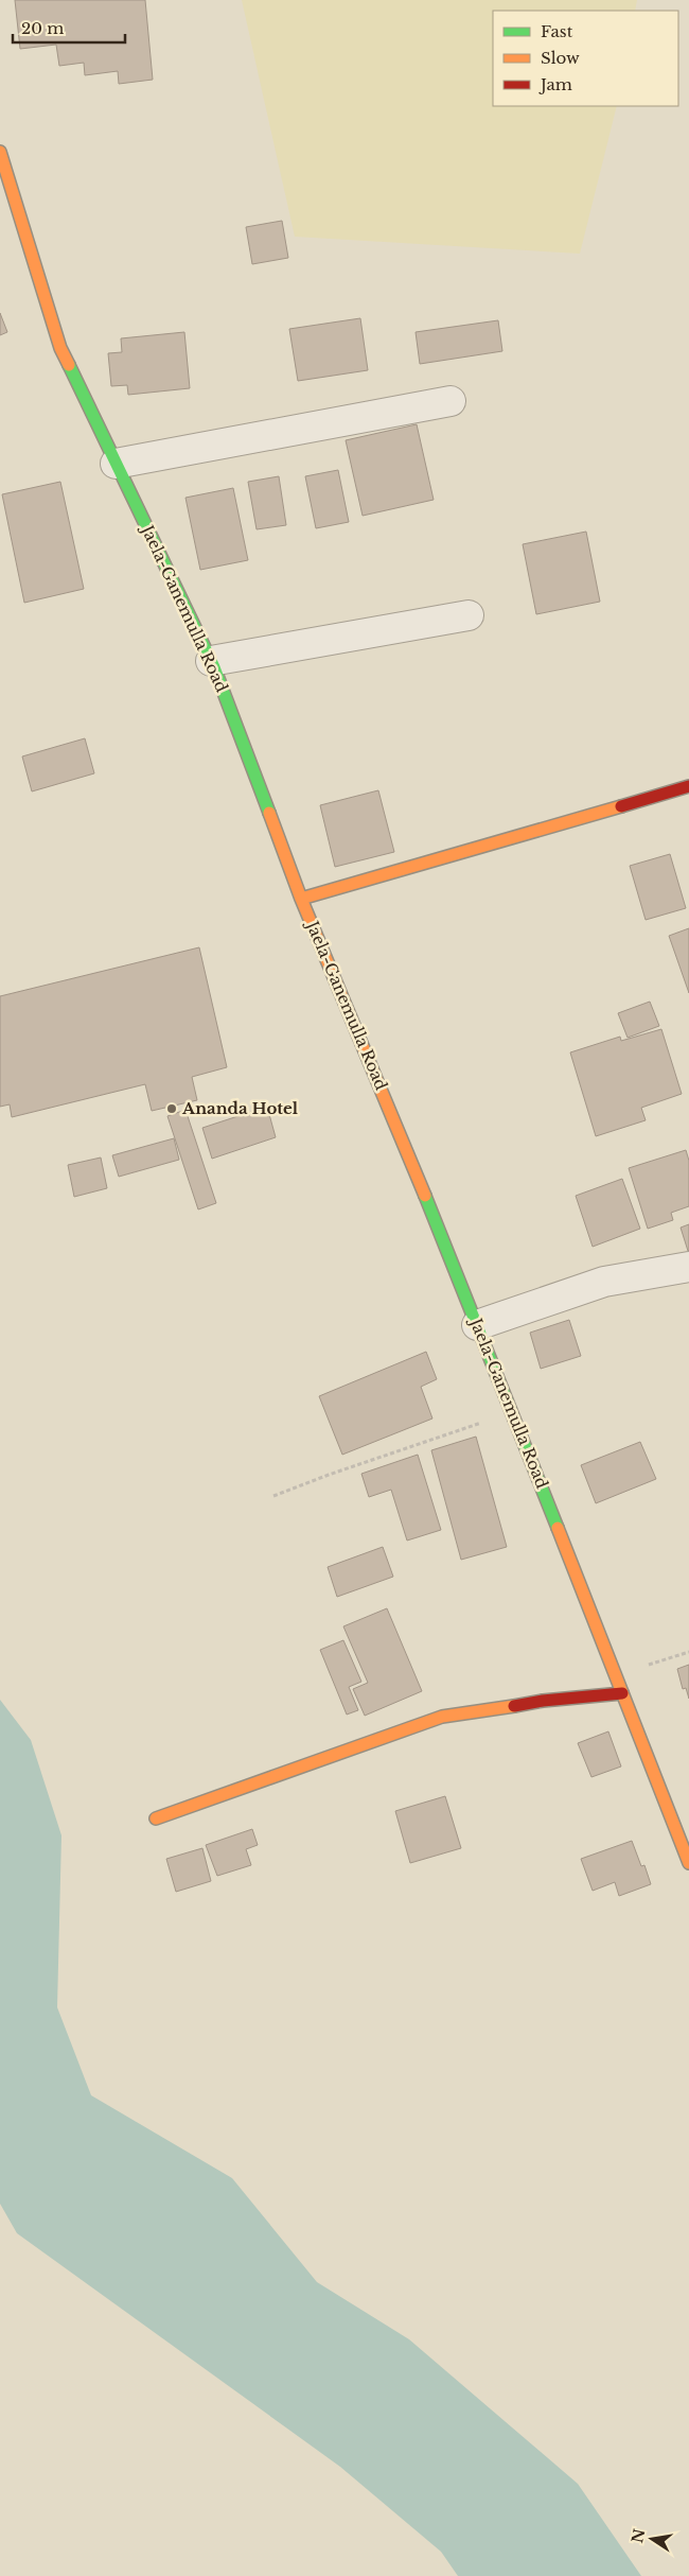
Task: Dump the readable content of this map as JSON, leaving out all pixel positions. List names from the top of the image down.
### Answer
{
  "streets": {
    "main road": ["Jaela-Ganemulla Road"]
  },
  "places": ["Ananda Hotel"],
  "legend": ["Fast", "Slow", "Jam"],
  "scale_bar": "20 m",
  "north": "left"
}
